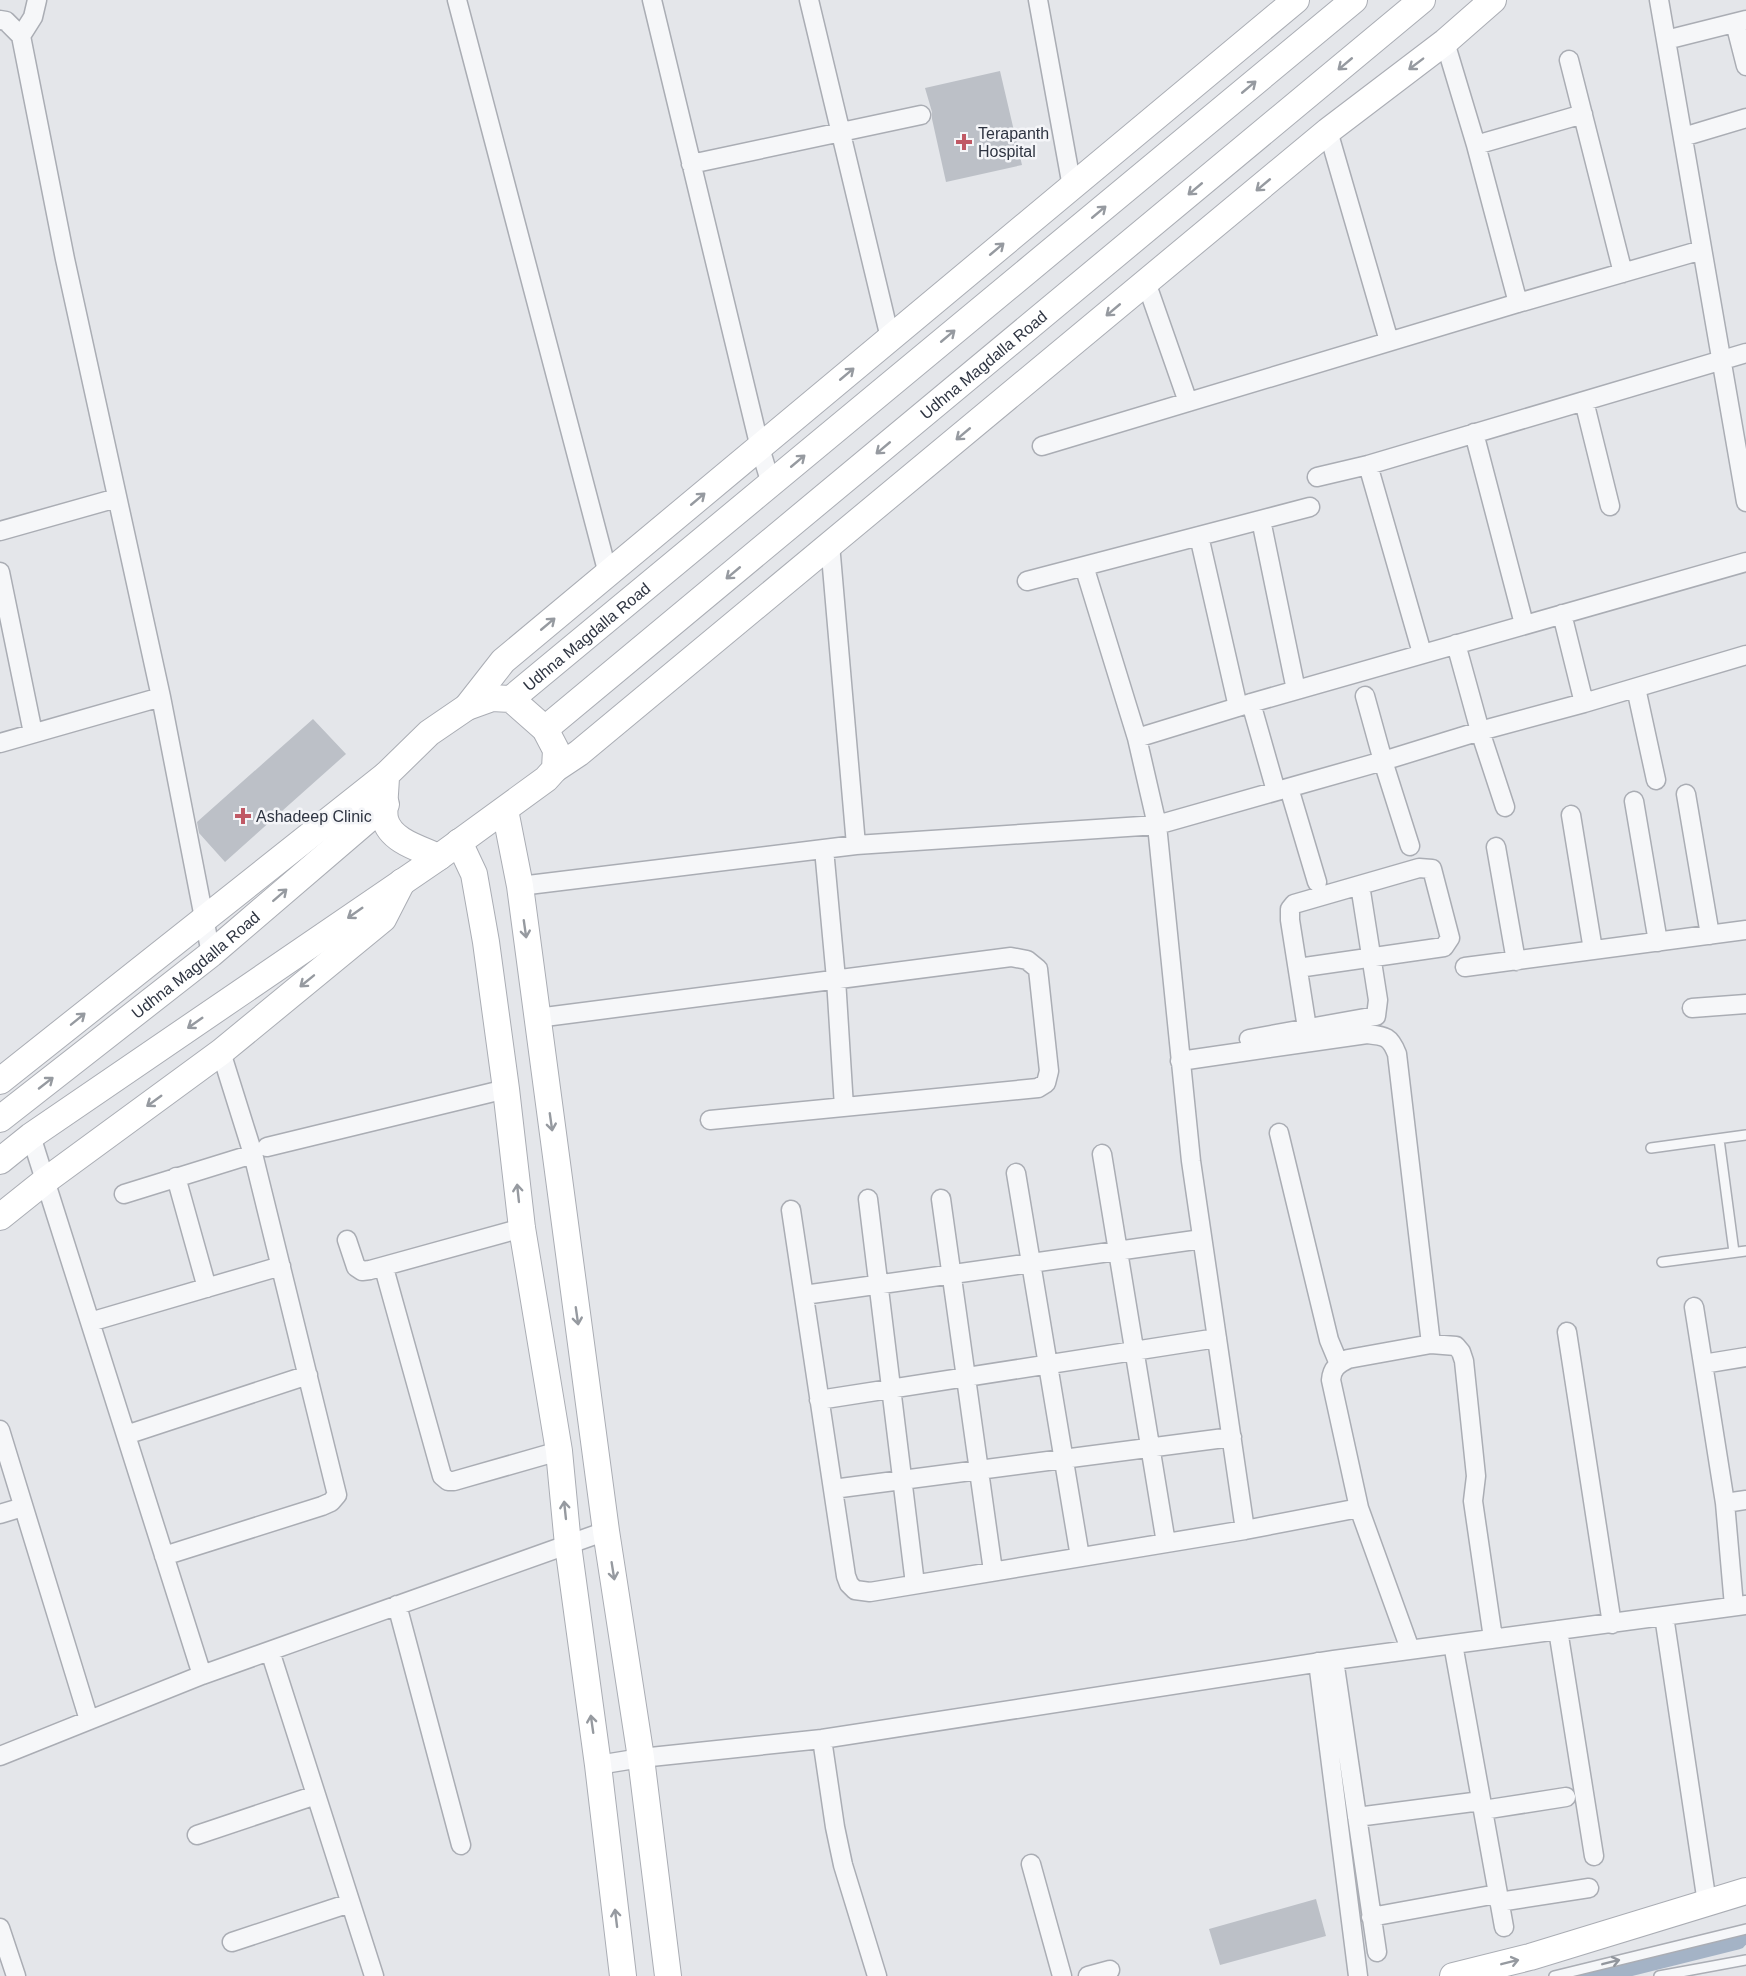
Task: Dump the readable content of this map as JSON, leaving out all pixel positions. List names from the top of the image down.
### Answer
{
  "streets": {
    "street": ["Udhna Magdalla Road"]
  },
  "places": {
    "health": ["Terapanth Hospital", "Ashadeep Clinic"]
  }
}
